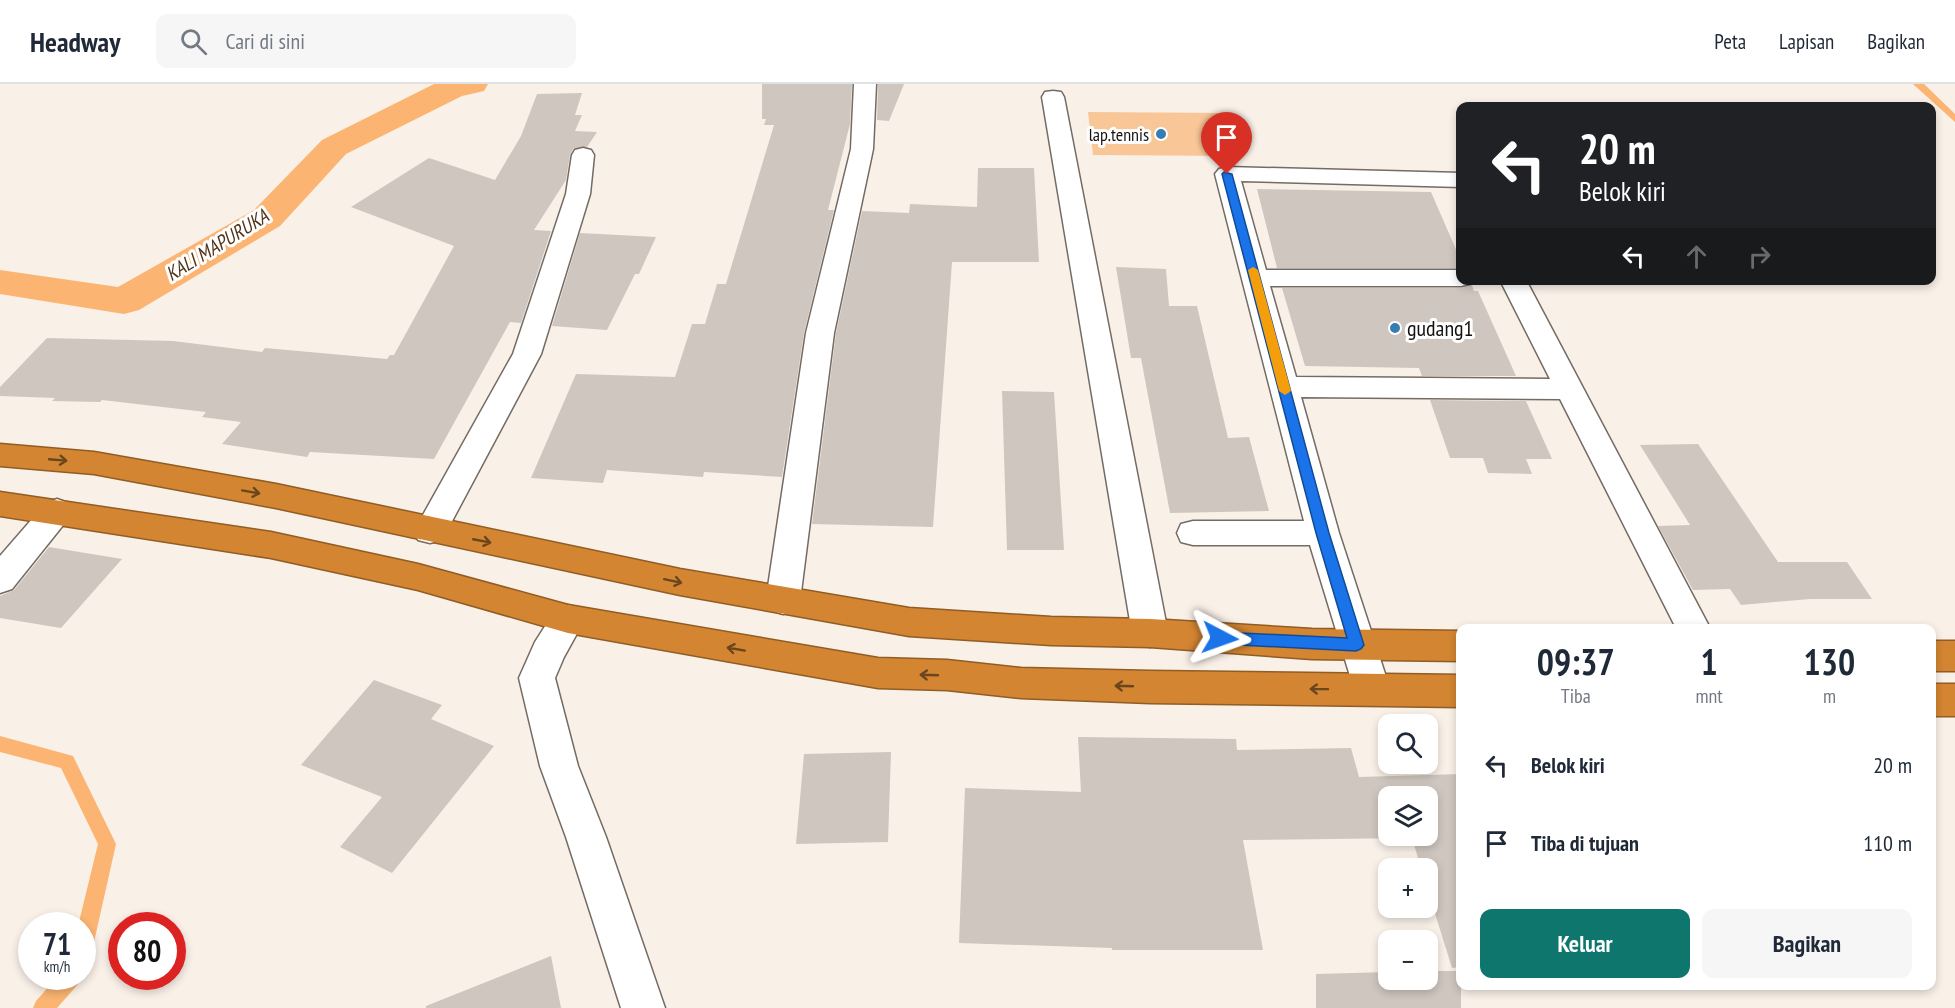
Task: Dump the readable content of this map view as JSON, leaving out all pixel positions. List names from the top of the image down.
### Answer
{
  "water": ["KALI MAPURUKA"],
  "places": ["lap.tennis", "gudang1"],
  "page": {
    "header": "Headway",
    "search": "Cari di sini",
    "nav": ["Peta", "Lapisan", "Bagikan"],
    "turn": ["20 m", "Belok kiri"],
    "eta": [
      "09:37",
      "Tiba",
      "1",
      "mnt",
      "130",
      "m"
    ],
    "map_buttons": ["+", "−"],
    "list": [
      {
        "name": "Belok kiri",
        "value": "20 m"
      },
      {
        "name": "Tiba di tujuan",
        "value": "110 m"
      }
    ],
    "buttons": ["Keluar", "Bagikan"],
    "speed": "71 km/h",
    "limit": "80"
  }
}
